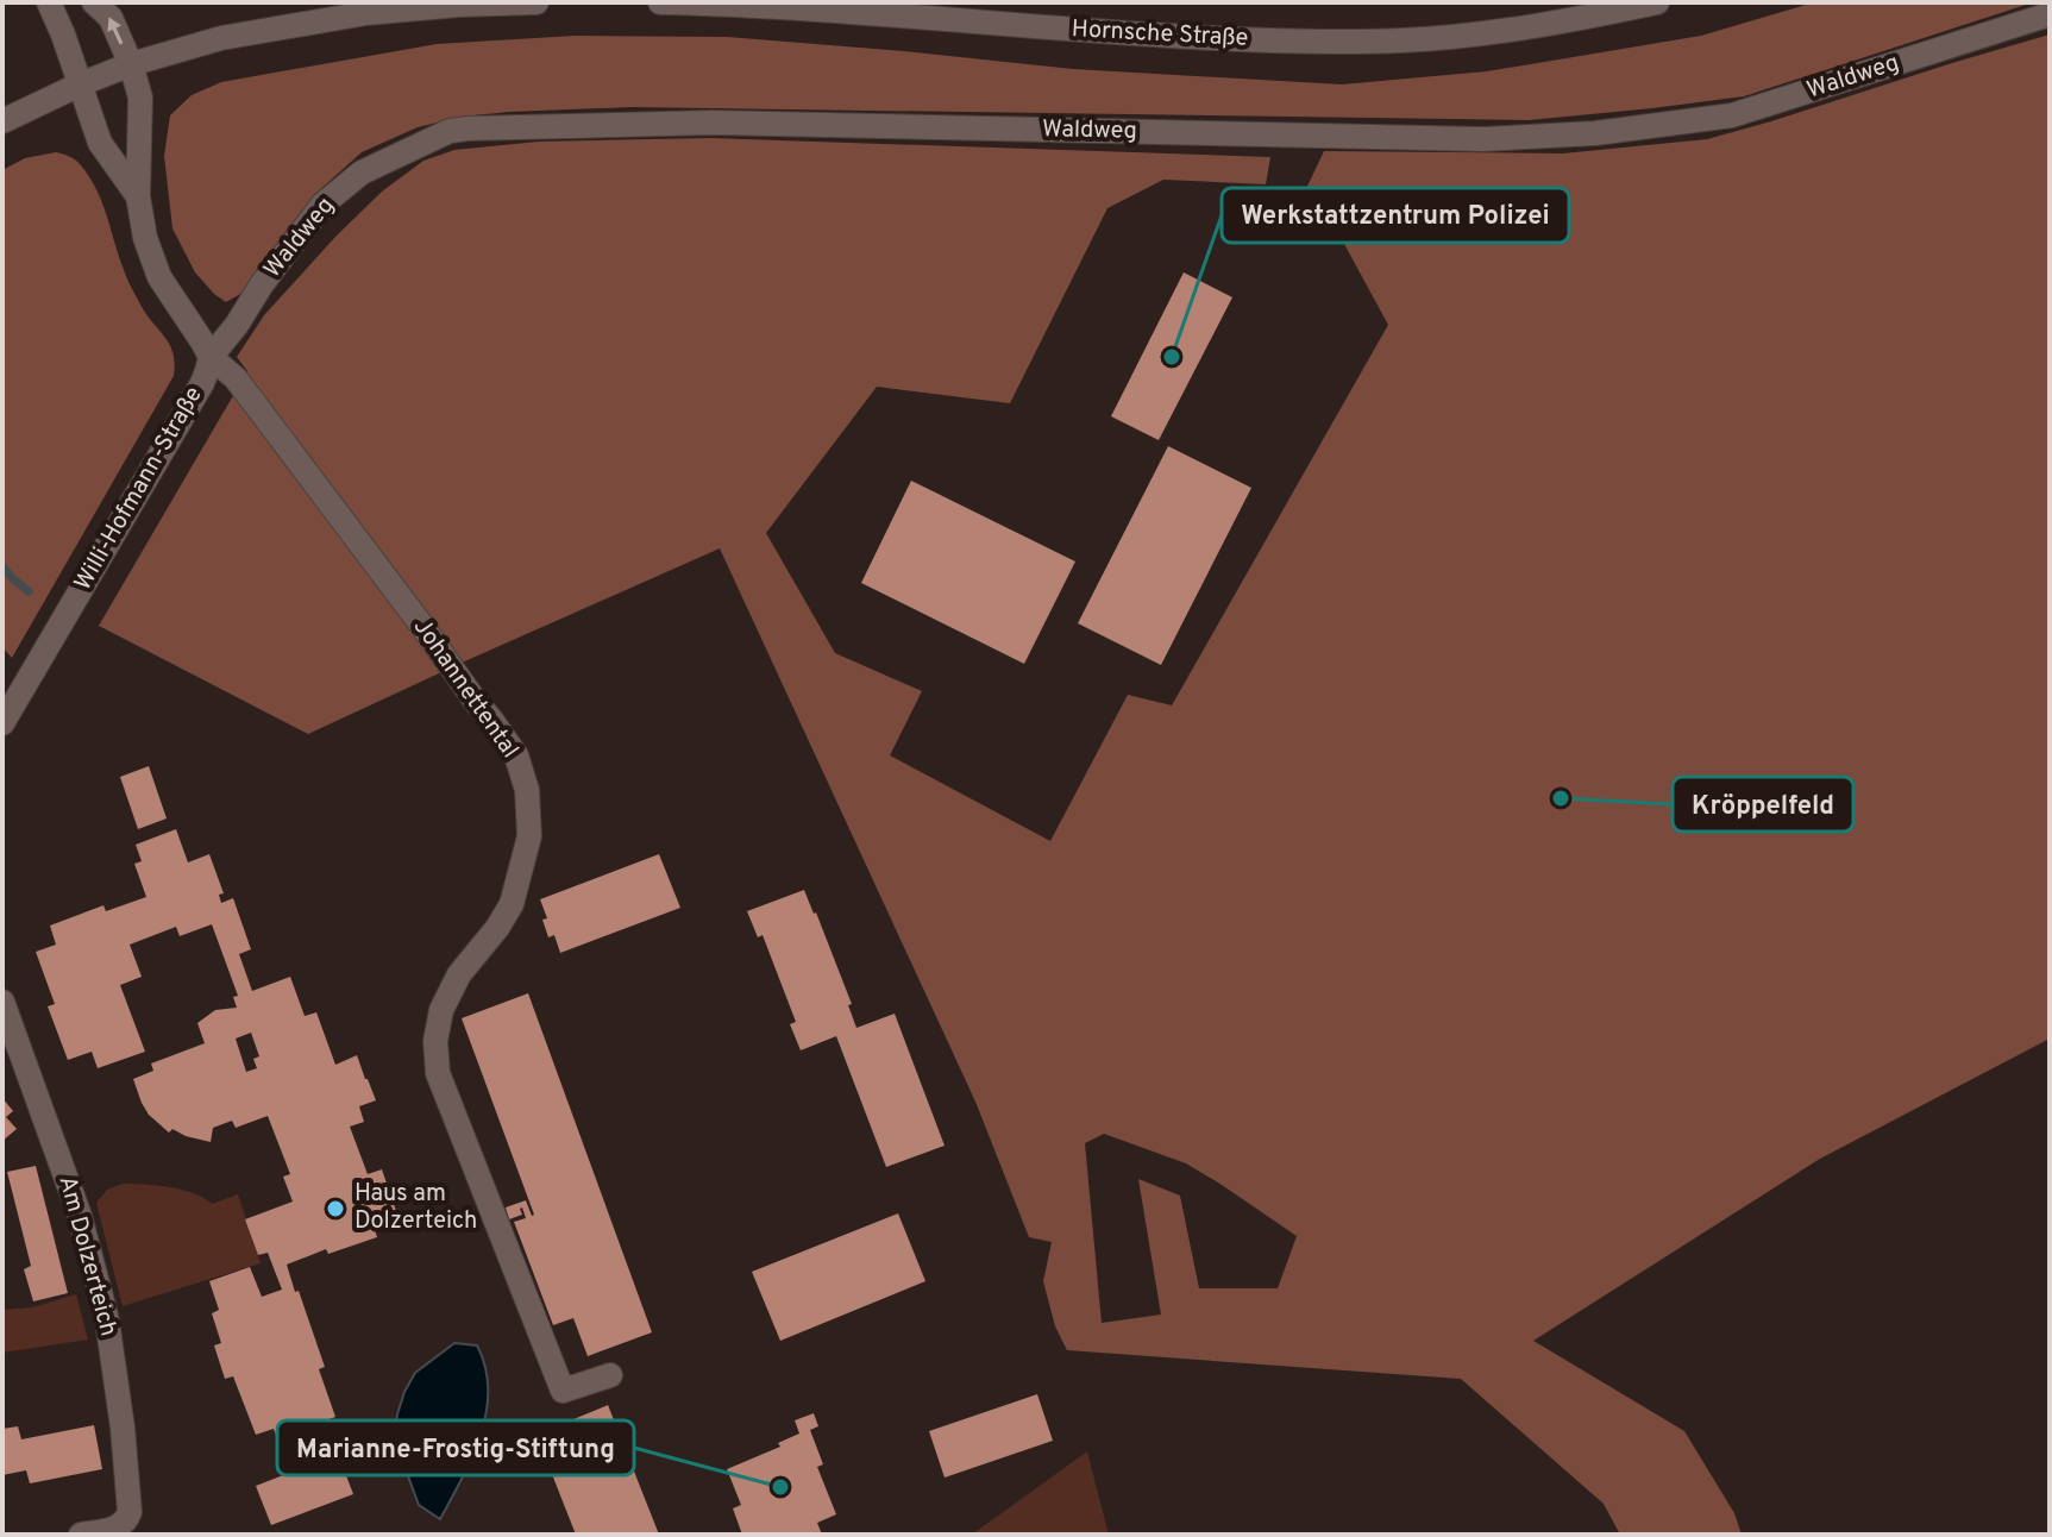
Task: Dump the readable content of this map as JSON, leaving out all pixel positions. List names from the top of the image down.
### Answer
{
  "streets": {
    "street": [
      "Hornsche Straße",
      "Waldweg",
      "Willi-Hofmann-Straße",
      "Johannettental",
      "Am Dolzerteich"
    ]
  },
  "crossings": [
    ["Waldweg", "Willi-Hofmann-Straße"],
    ["Waldweg", "Johannettental"],
    ["Willi-Hofmann-Straße", "Johannettental"]
  ],
  "places": [
    "Werkstattzentrum Polizei",
    "Kröppelfeld",
    "Haus am Dolzerteich",
    "Marianne-Frostig-Stiftung"
  ]
}
